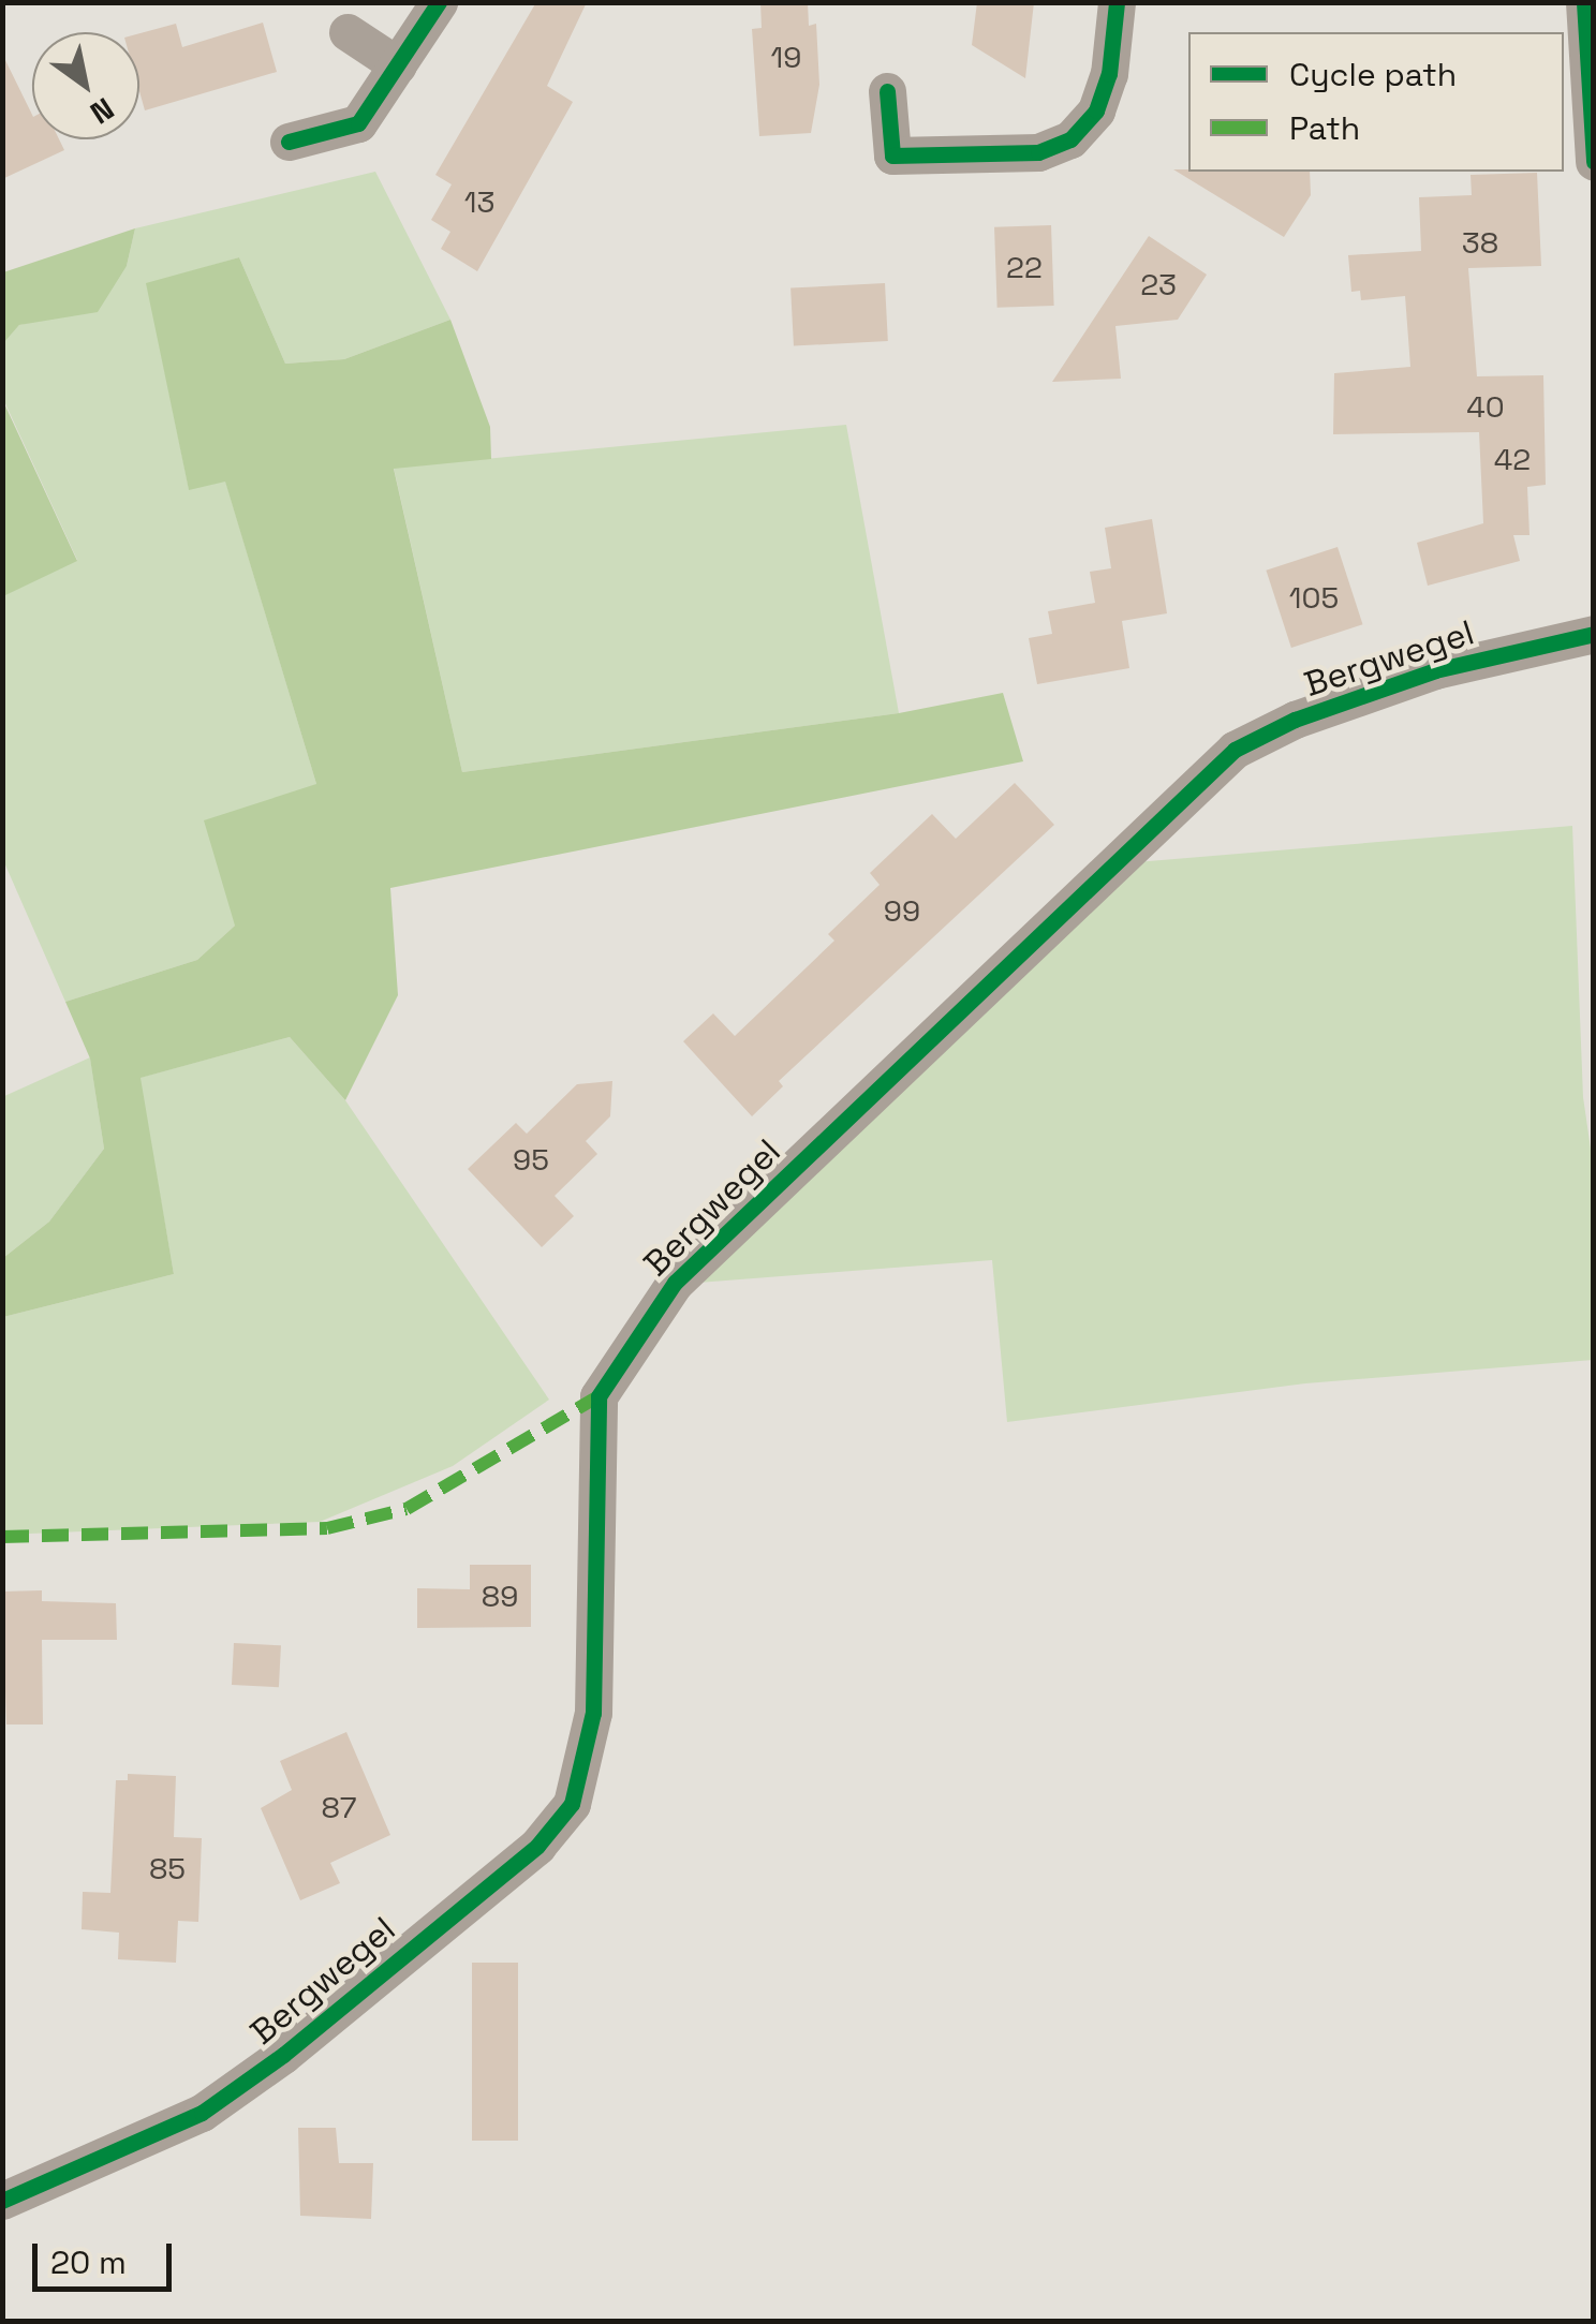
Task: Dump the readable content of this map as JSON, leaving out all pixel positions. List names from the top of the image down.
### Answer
{
  "streets": {
    "street": ["Bergwegel"]
  },
  "house_numbers": [
    "19",
    "13",
    "38",
    "22",
    "23",
    "40",
    "42",
    "105",
    "99",
    "95",
    "89",
    "87",
    "85"
  ],
  "legend": ["Cycle path", "Path"],
  "scale_bar": "20 m",
  "north": "bottom right"
}
